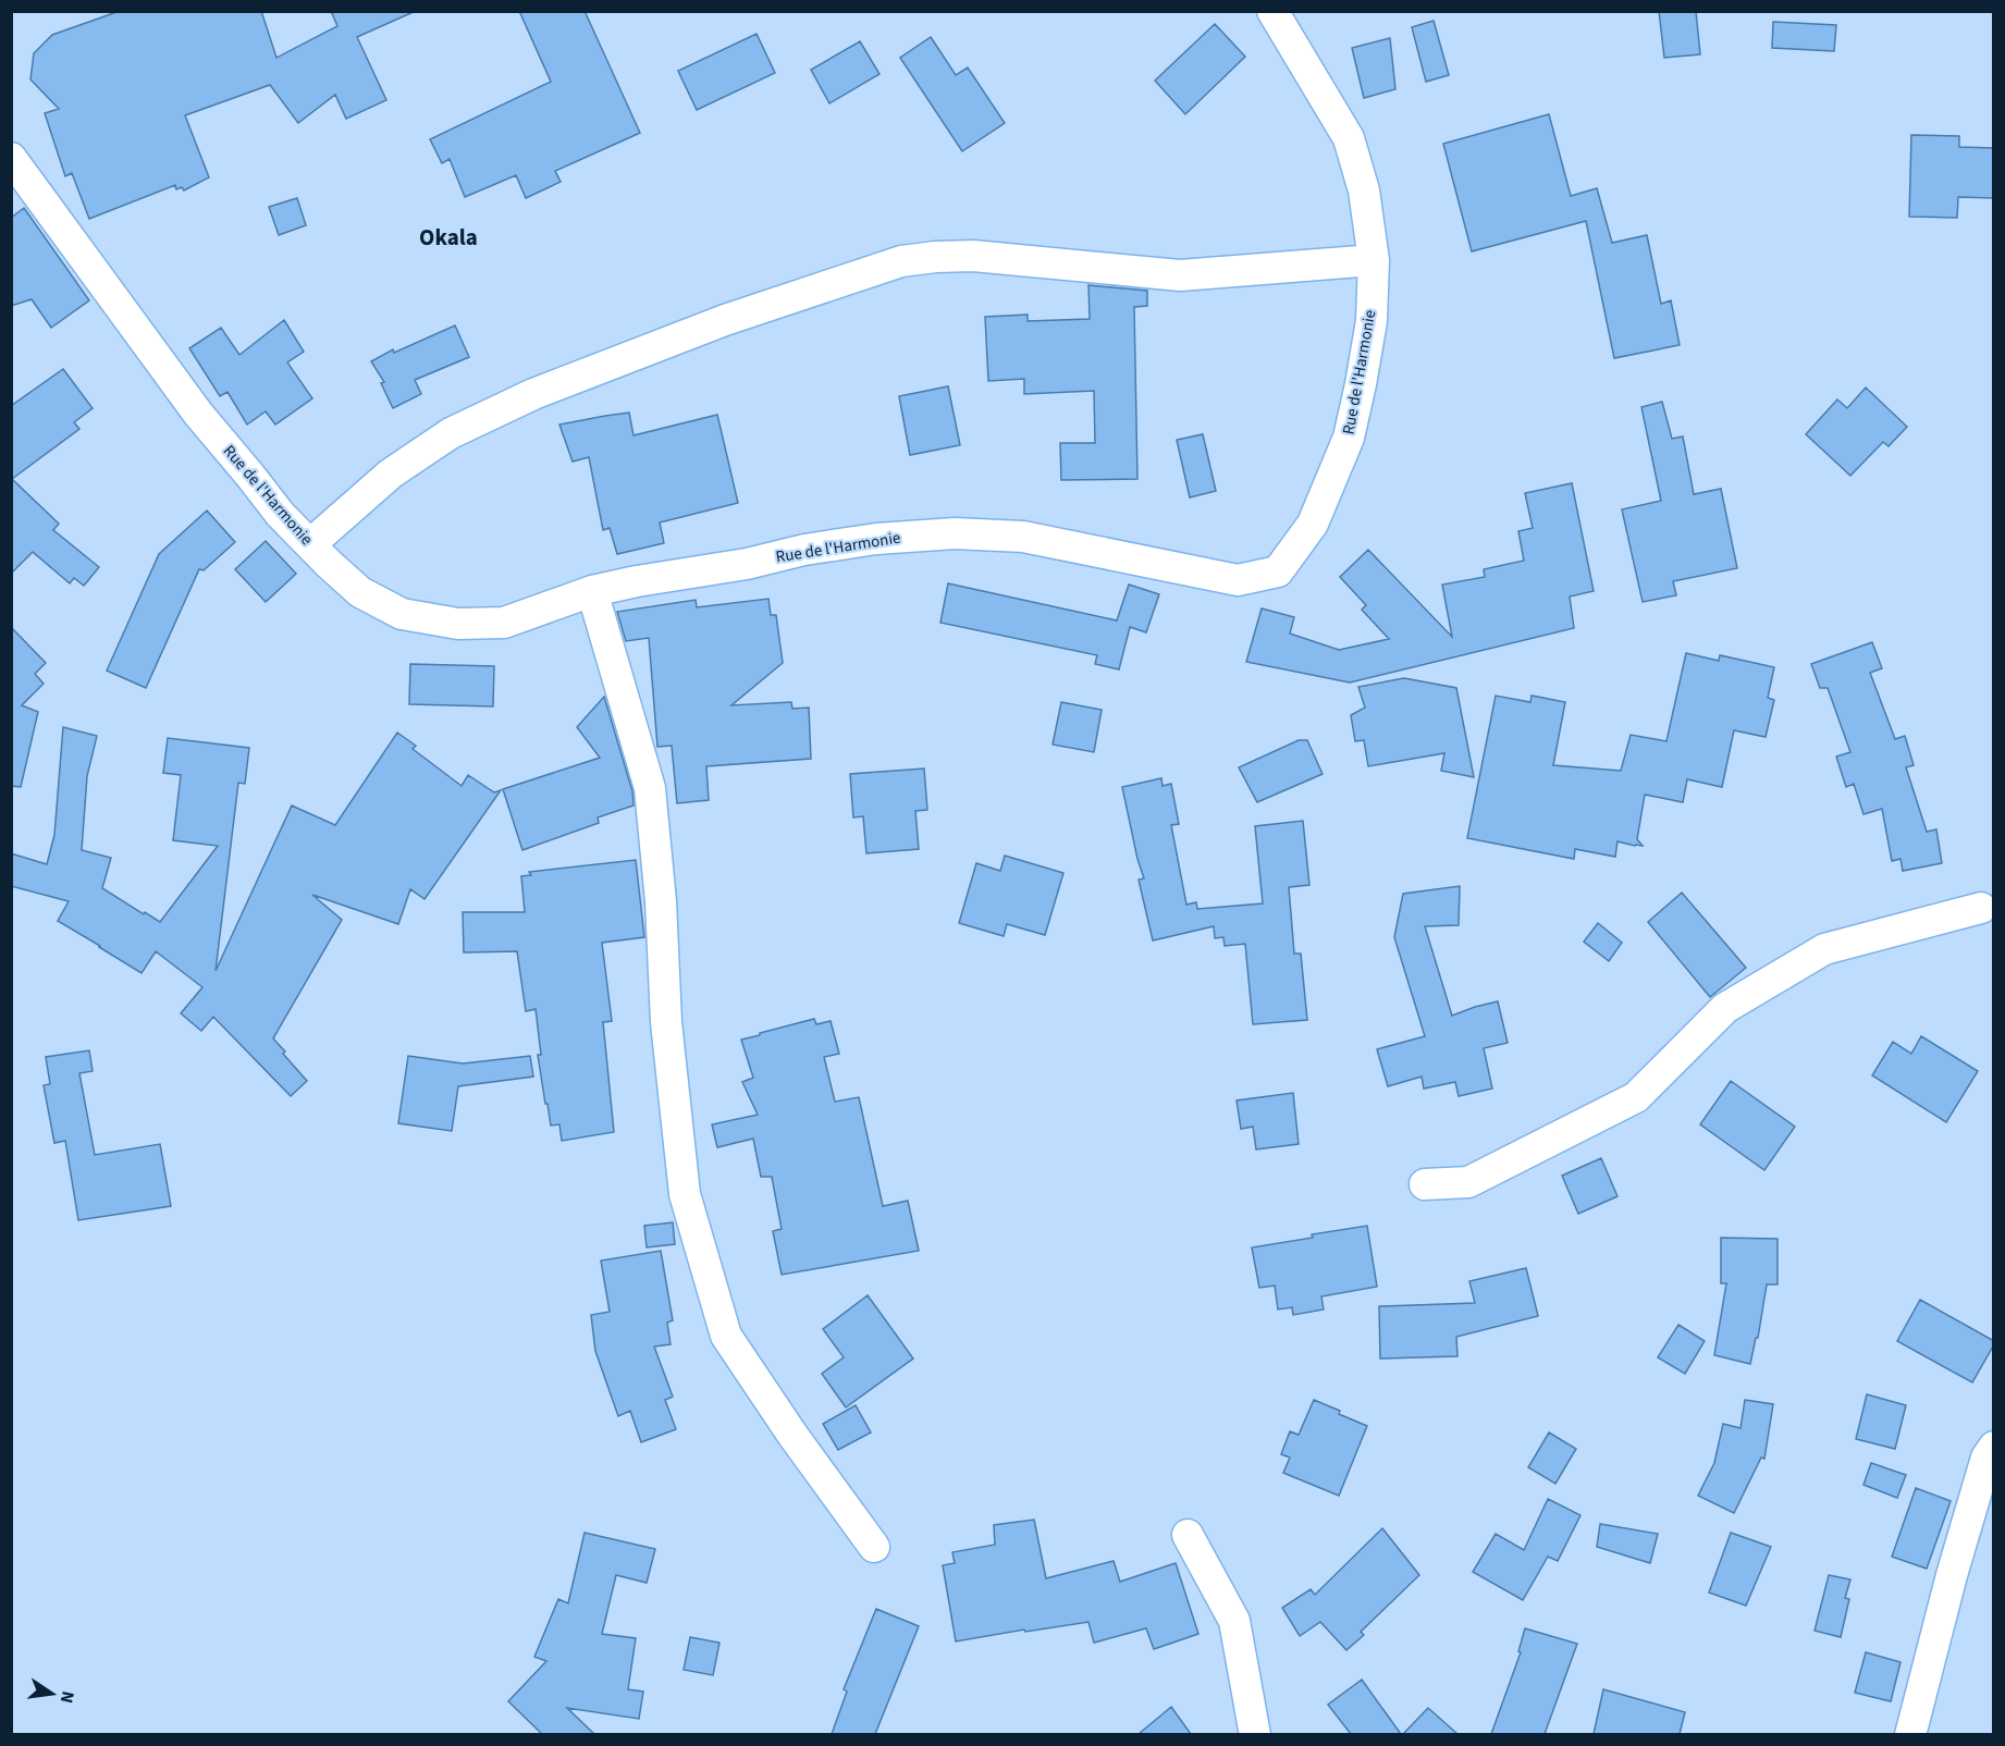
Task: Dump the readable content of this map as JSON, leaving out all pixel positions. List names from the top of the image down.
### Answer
{
  "streets": {
    "street": ["Rue de l'Harmonie"]
  },
  "districts": ["Okala"],
  "north": "right"
}
